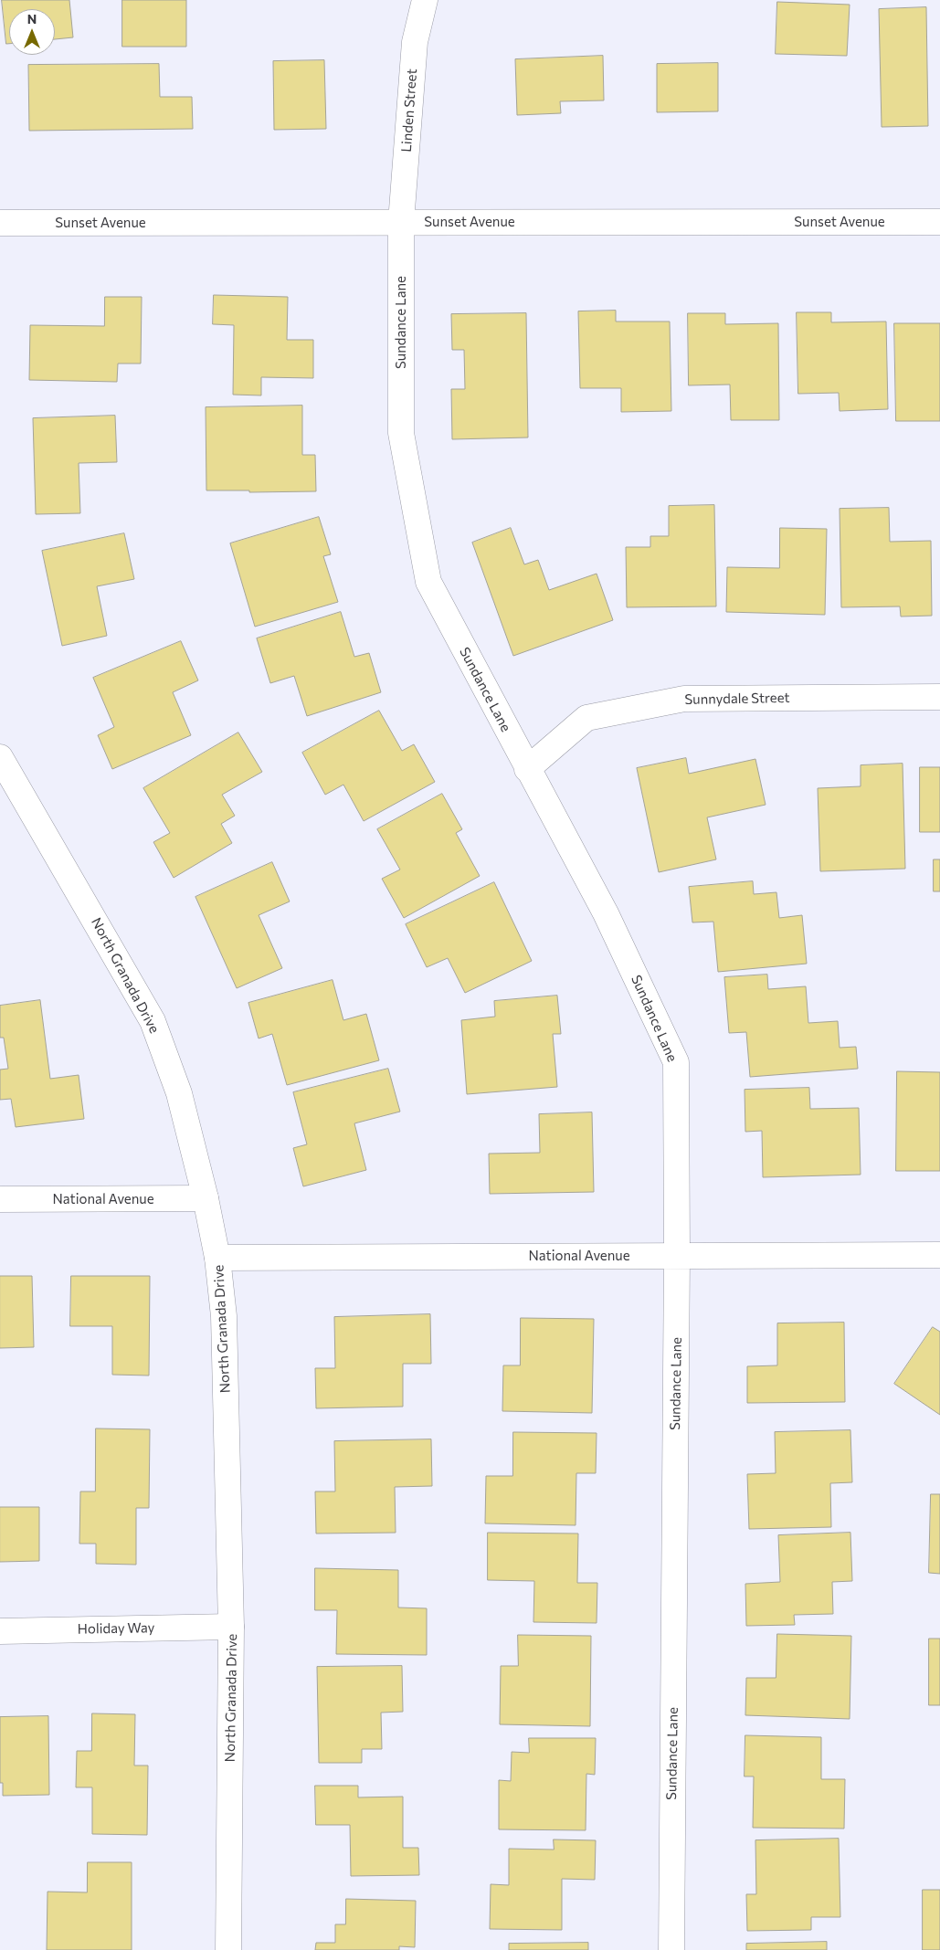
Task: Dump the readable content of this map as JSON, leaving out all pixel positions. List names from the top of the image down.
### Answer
{
  "streets": {
    "street": [
      "Linden Street",
      "Sunset Avenue",
      "Sundance Lane",
      "Sunnydale Street",
      "North Granada Drive",
      "National Avenue",
      "Holiday Way"
    ]
  },
  "crossings": [
    ["Linden Street", "Sunset Avenue"],
    ["Linden Street", "Sundance Lane"],
    ["Sunset Avenue", "Sundance Lane"],
    ["Sundance Lane", "Sunnydale Street"],
    ["Sundance Lane", "National Avenue"],
    ["North Granada Drive", "National Avenue"],
    ["North Granada Drive", "Holiday Way"]
  ],
  "north": "top"
}
